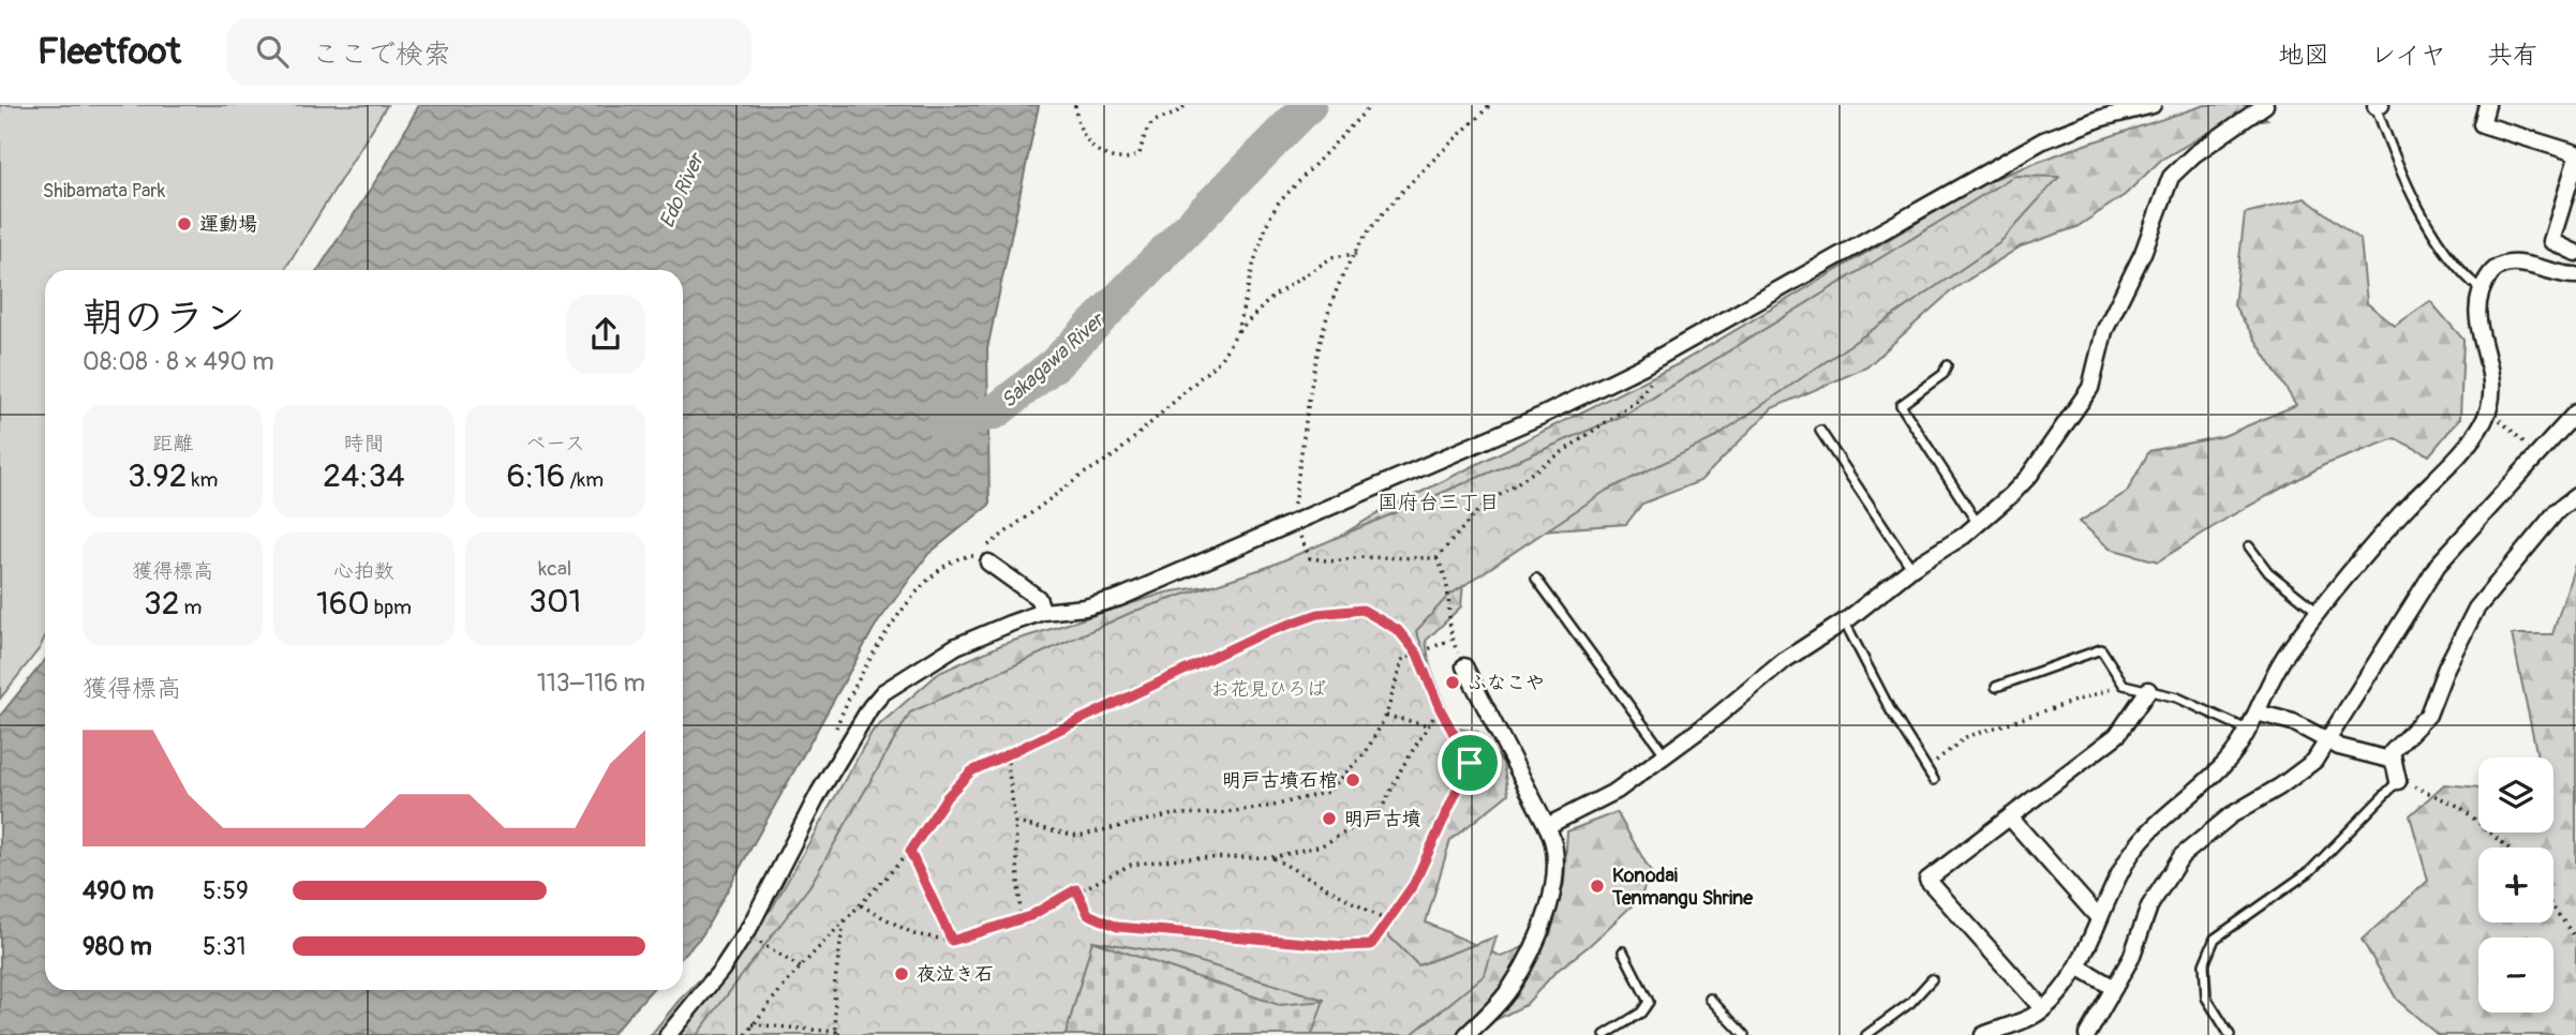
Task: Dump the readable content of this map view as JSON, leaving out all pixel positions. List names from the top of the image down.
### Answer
{
  "districts": ["国府台三丁目"],
  "water": ["Edo River", "Sakagawa River"],
  "parks": ["Shibamata Park", "お花見ひろば"],
  "places": [
    "運動場",
    "ふなこや",
    "明戸古墳石棺",
    "明戸古墳",
    "Konodai Tenmangu Shrine",
    "夜泣き石"
  ],
  "page": {
    "header": "Fleetfoot",
    "search": "ここで検索",
    "nav": ["地図", "レイヤ", "共有"],
    "heading": ["朝のラン", "08:08 · 8 × 490 m"],
    "stats": [
      ["距離", "3.92 km"],
      ["時間", "24:34"],
      ["ペース", "6:16 /km"],
      ["獲得標高", "32 m"],
      ["心拍数", "160 bpm"],
      ["kcal", "301"]
    ],
    "chart": ["獲得標高", "113–116 m"],
    "map_buttons": ["+", "−"],
    "list": [
      {
        "name": "490 m",
        "note": "5:59"
      },
      {
        "name": "980 m",
        "note": "5:31"
      }
    ]
  }
}
